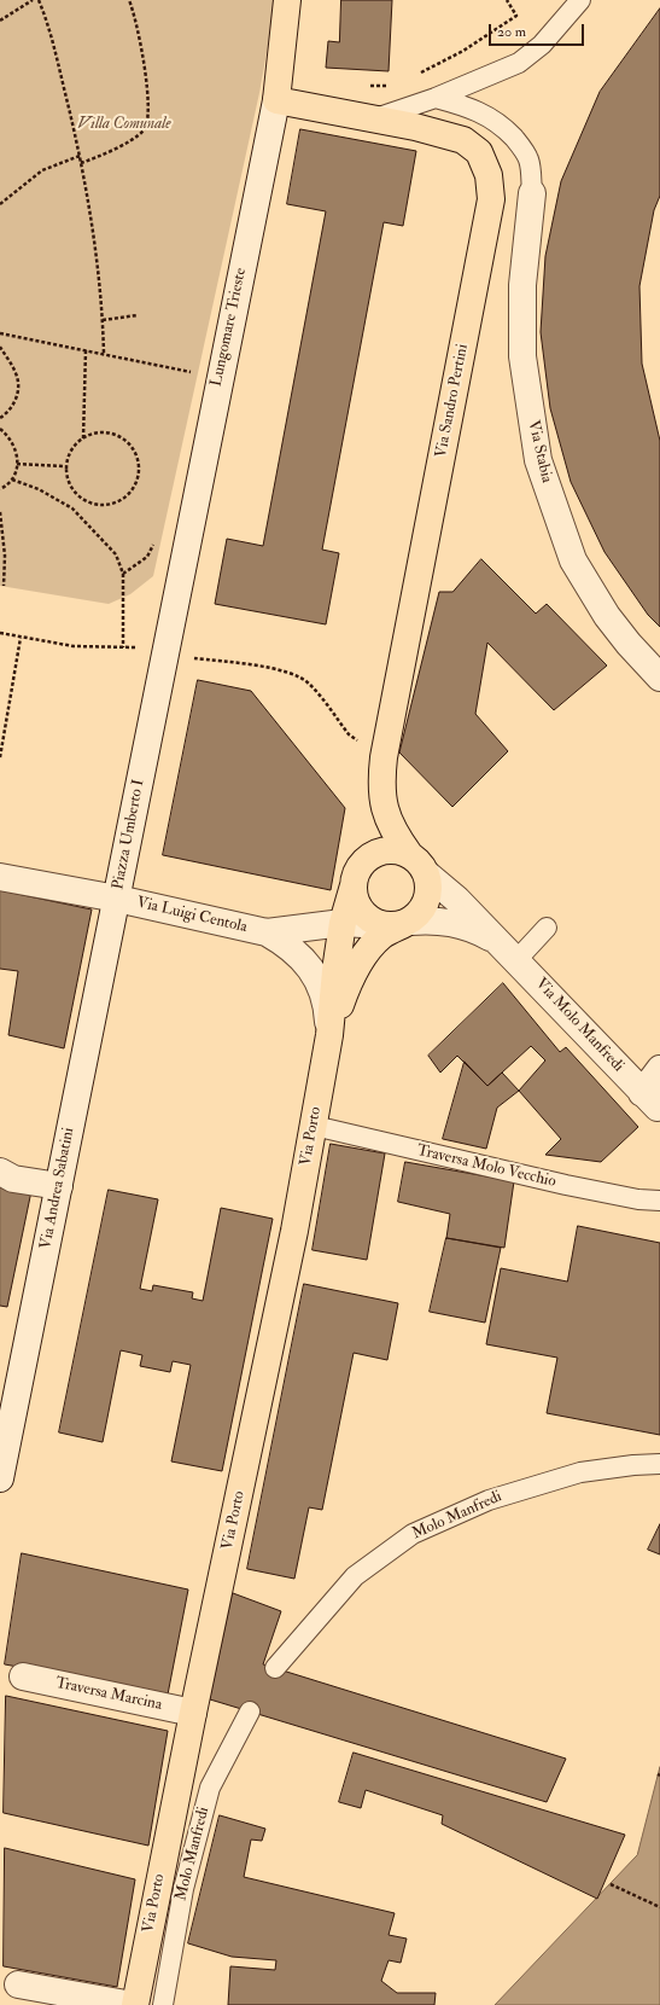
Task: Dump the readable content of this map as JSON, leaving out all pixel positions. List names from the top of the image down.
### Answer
{
  "streets": {
    "main road": ["Lungomare Trieste", "Via Sandro Pertini", "Via Porto"],
    "street": [
      "Via Stabia",
      "Piazza Umberto I",
      "Via Luigi Centola",
      "Via Molo Manfredi",
      "Via Andrea Sabatini",
      "Traversa Marcina"
    ],
    "lane": ["Traversa Molo Vecchio", "Molo Manfredi"]
  },
  "crossings": [
    ["Lungomare Trieste", "Via Sandro Pertini"],
    ["Lungomare Trieste", "Piazza Umberto I"],
    ["Via Sandro Pertini", "Via Luigi Centola"],
    ["Via Sandro Pertini", "Via Molo Manfredi"],
    ["Via Sandro Pertini", "Via Porto"],
    ["Piazza Umberto I", "Via Luigi Centola"],
    ["Piazza Umberto I", "Via Andrea Sabatini"],
    ["Via Luigi Centola", "Via Molo Manfredi"],
    ["Via Luigi Centola", "Via Porto"],
    ["Via Luigi Centola", "Via Andrea Sabatini"],
    ["Via Molo Manfredi", "Via Porto"],
    ["Via Porto", "Traversa Molo Vecchio"],
    ["Via Porto", "Traversa Marcina"]
  ],
  "parks": ["Villa Comunale"],
  "scale_bar": "20 m"
}
